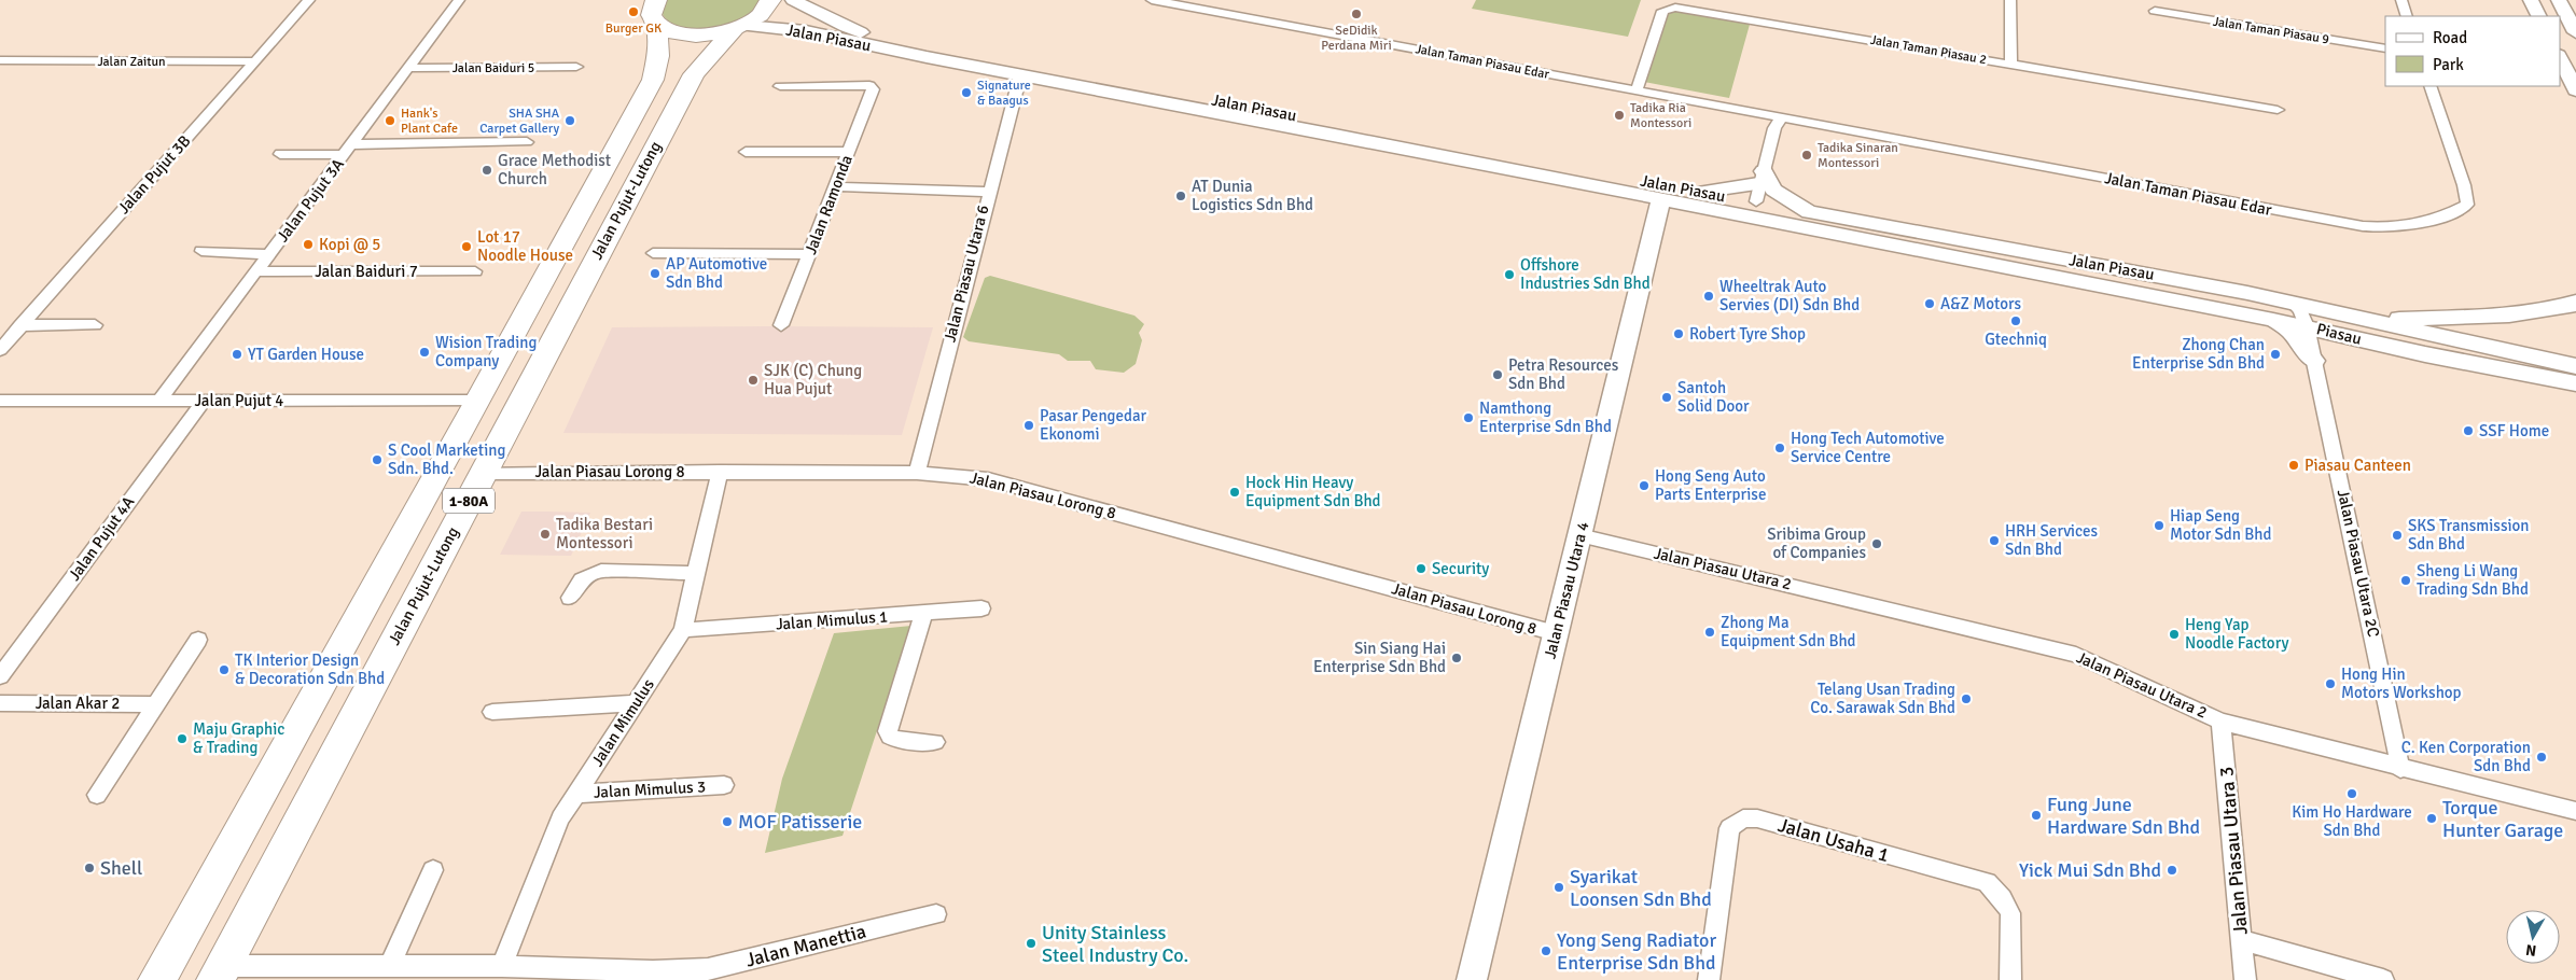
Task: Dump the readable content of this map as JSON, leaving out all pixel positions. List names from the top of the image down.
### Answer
{
  "streets": {
    "highway": ["Jalan Pujut-Lutong", "1-80A"],
    "street": [
      "Jalan Taman Piasau 9",
      "Jalan Piasau",
      "Jalan Taman Piasau 2",
      "Jalan Zaitun",
      "Jalan Taman Piasau Edar",
      "Jalan Baiduri 5",
      "Jalan Pujut 3B",
      "Jalan Pujut 3A",
      "Jalan Ramonda",
      "Jalan Baiduri 7",
      "Jalan Piasau Utara 6",
      "Jalan Pujut 4",
      "Jalan Piasau Lorong 8",
      "Jalan Pujut 4A",
      "Jalan Piasau Utara 2C",
      "Jalan Piasau Utara 2",
      "Jalan Piasau Utara 4",
      "Jalan Mimulus 1",
      "Jalan Akar 2",
      "Jalan Mimulus",
      "Jalan Mimulus 3",
      "Jalan Usaha 1",
      "Jalan Piasau Utara 3",
      "Jalan Manettia"
    ]
  },
  "crossings": [
    ["Jalan Piasau", "Jalan Pujut-Lutong"],
    ["Jalan Piasau", "Jalan Piasau Utara 6"],
    ["Jalan Piasau", "Jalan Piasau Utara 2C"],
    ["Jalan Piasau", "Jalan Piasau Utara 4"],
    ["Jalan Taman Piasau 2", "Jalan Taman Piasau Edar"],
    ["Jalan Zaitun", "Jalan Pujut 3B"],
    ["Jalan Baiduri 5", "Jalan Pujut 3A"],
    ["Jalan Pujut 3A", "Jalan Baiduri 7"],
    ["Jalan Pujut 3A", "Jalan Pujut 4"],
    ["Jalan Pujut-Lutong", "Jalan Pujut 4"],
    ["Jalan Pujut-Lutong", "Jalan Piasau Lorong 8"],
    ["Jalan Pujut-Lutong", "Jalan Manettia"],
    ["Jalan Piasau Utara 6", "Jalan Piasau Lorong 8"],
    ["Jalan Pujut 4", "Jalan Pujut 4A"],
    ["Jalan Piasau Lorong 8", "Jalan Piasau Utara 4"],
    ["Jalan Piasau Lorong 8", "Jalan Mimulus"],
    ["Jalan Piasau Utara 2C", "Jalan Piasau Utara 2"],
    ["Jalan Piasau Utara 2", "Jalan Piasau Utara 4"],
    ["Jalan Piasau Utara 2", "Jalan Piasau Utara 3"],
    ["Jalan Mimulus 1", "Jalan Mimulus"],
    ["Jalan Mimulus", "Jalan Mimulus 3"],
    ["Jalan Mimulus", "Jalan Manettia"]
  ],
  "places": [
    "Burger GK",
    "SeDidik Perdana Miri",
    "Signature & Baagus",
    "Tadika Ria Montessori",
    "Hank's Plant Cafe",
    "SHA SHA Carpet Gallery",
    "Tadika Sinaran Montessori",
    "Grace Methodist Church",
    "AT Dunia Logistics Sdn Bhd",
    "Kopi @ 5",
    "Lot 17 Noodle House",
    "AP Automotive Sdn Bhd",
    "Offshore Industries Sdn Bhd",
    "Wheeltrak Auto Servies (DI) Sdn Bhd",
    "A&Z Motors",
    "Gtechniq",
    "Robert Tyre Shop",
    "Wision Trading Company",
    "YT Garden House",
    "Zhong Chan Enterprise Sdn Bhd",
    "Petra Resources Sdn Bhd",
    "SJK (C) Chung Hua Pujut",
    "Santoh Solid Door",
    "Namthong Enterprise Sdn Bhd",
    "Pasar Pengedar Ekonomi",
    "SSF Home",
    "Hong Tech Automotive Service Centre",
    "S Cool Marketing Sdn. Bhd.",
    "Piasau Canteen",
    "Hong Seng Auto Parts Enterprise",
    "Hock Hin Heavy Equipment Sdn Bhd",
    "Hiap Seng Motor Sdn Bhd",
    "Tadika Bestari Montessori",
    "SKS Transmission Sdn Bhd",
    "HRH Services Sdn Bhd",
    "Sribima Group of Companies",
    "Security",
    "Sheng Li Wang Trading Sdn Bhd",
    "Zhong Ma Equipment Sdn Bhd",
    "Heng Yap Noodle Factory",
    "Sin Siang Hai Enterprise Sdn Bhd",
    "TK Interior Design & Decoration Sdn Bhd",
    "Hong Hin Motors Workshop",
    "Telang Usan Trading Co. Sarawak Sdn Bhd",
    "Maju Graphic & Trading",
    "C. Ken Corporation Sdn Bhd",
    "Kim Ho Hardware Sdn Bhd",
    "Fung June Hardware Sdn Bhd",
    "Torque Hunter Garage",
    "MOF Patisserie",
    "Shell",
    "Yick Mui Sdn Bhd",
    "Syarikat Loonsen Sdn Bhd",
    "Unity Stainless Steel Industry Co.",
    "Yong Seng Radiator Enterprise Sdn Bhd"
  ],
  "legend": ["Road", "Park"],
  "north": "bottom"
}
